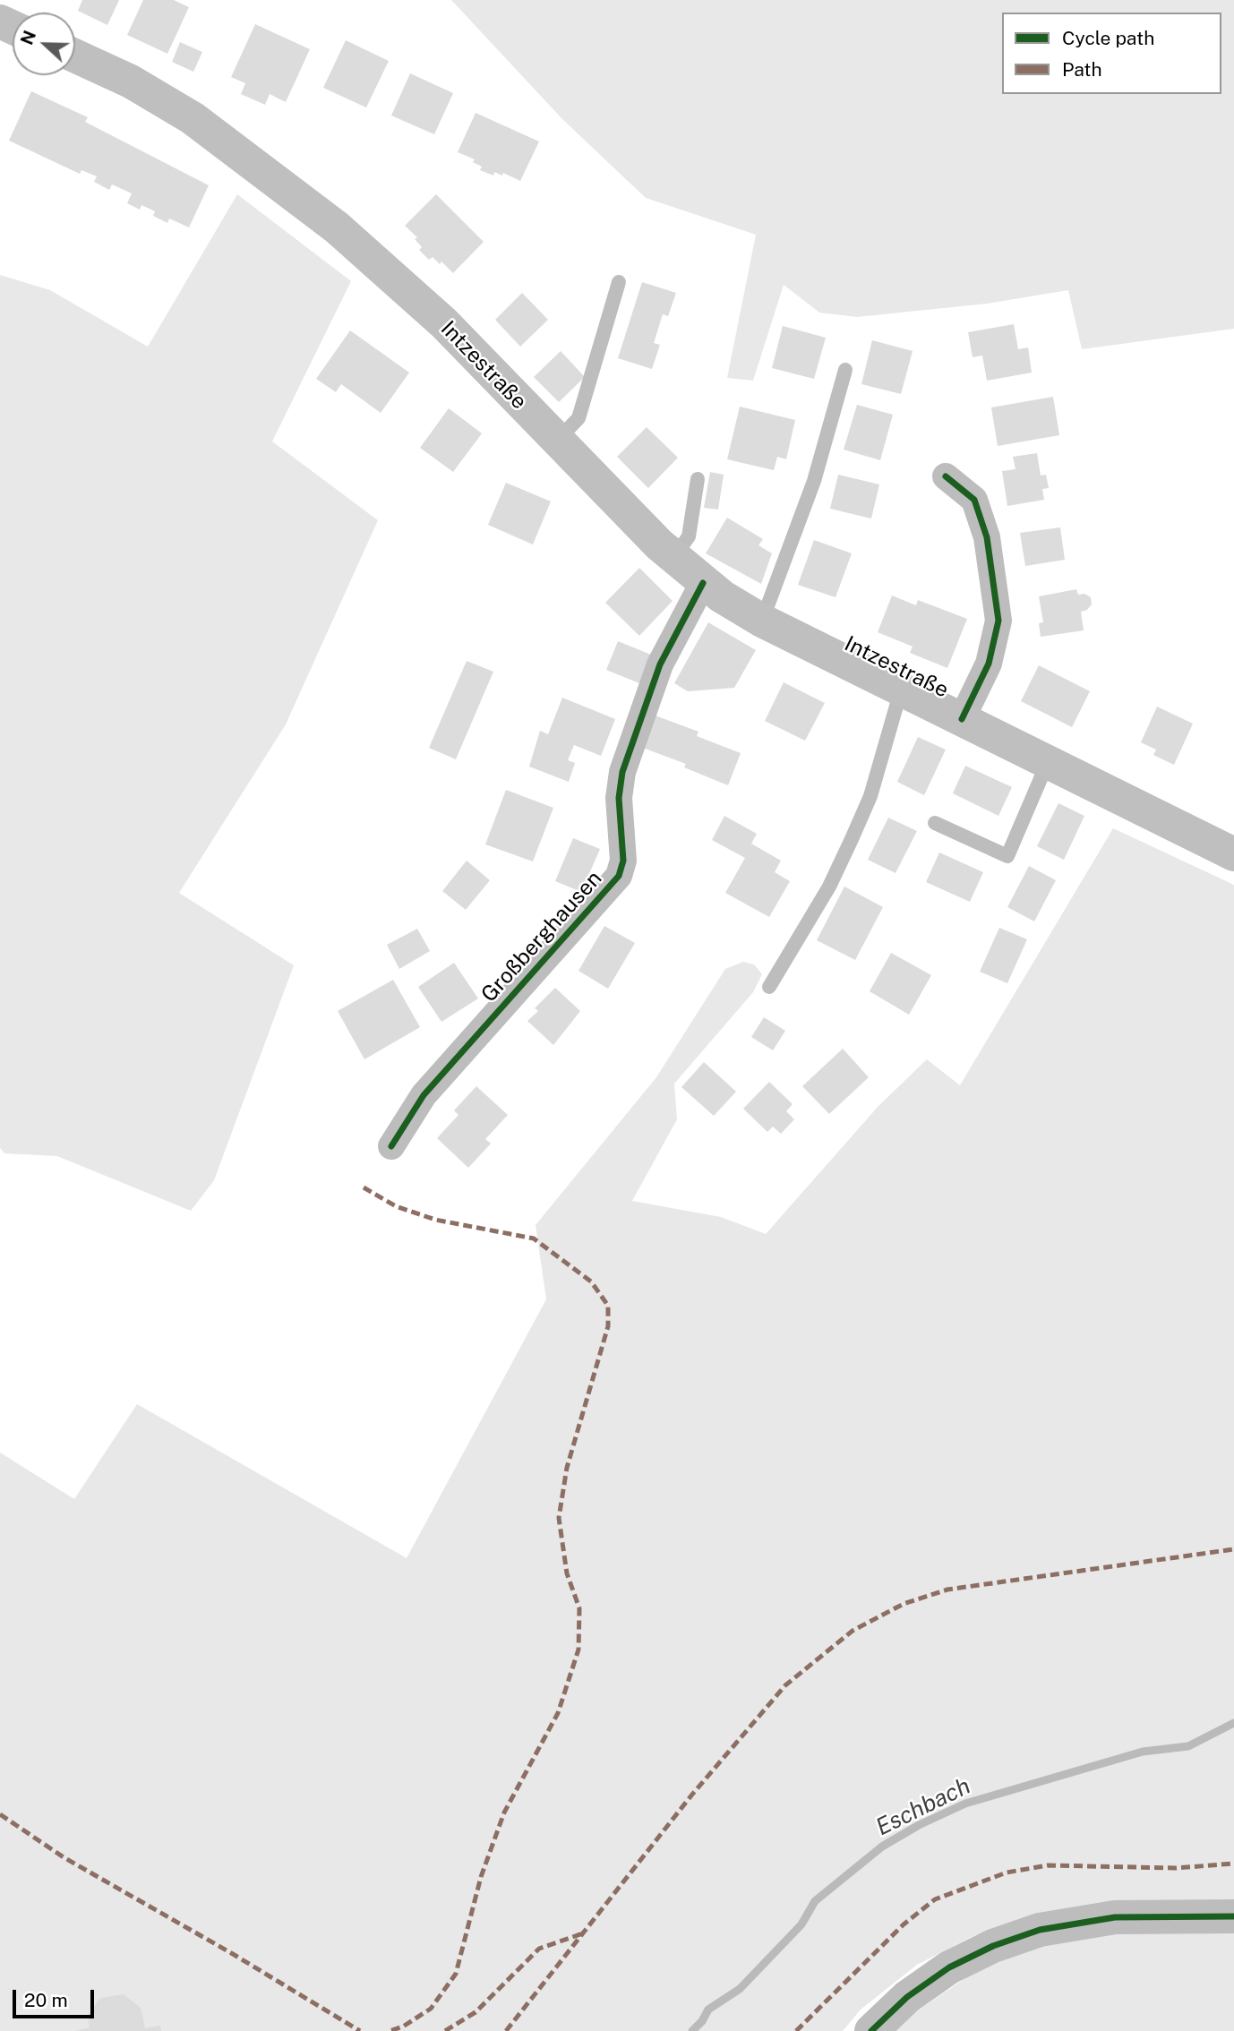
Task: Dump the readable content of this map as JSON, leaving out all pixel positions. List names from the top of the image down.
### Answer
{
  "streets": {
    "main road": ["Intzestraße"],
    "street": ["Großberghausen"]
  },
  "crossings": [
    ["Intzestraße", "Großberghausen"]
  ],
  "water": ["Eschbach"],
  "legend": ["Cycle path", "Path"],
  "scale_bar": "20 m",
  "north": "left"
}
